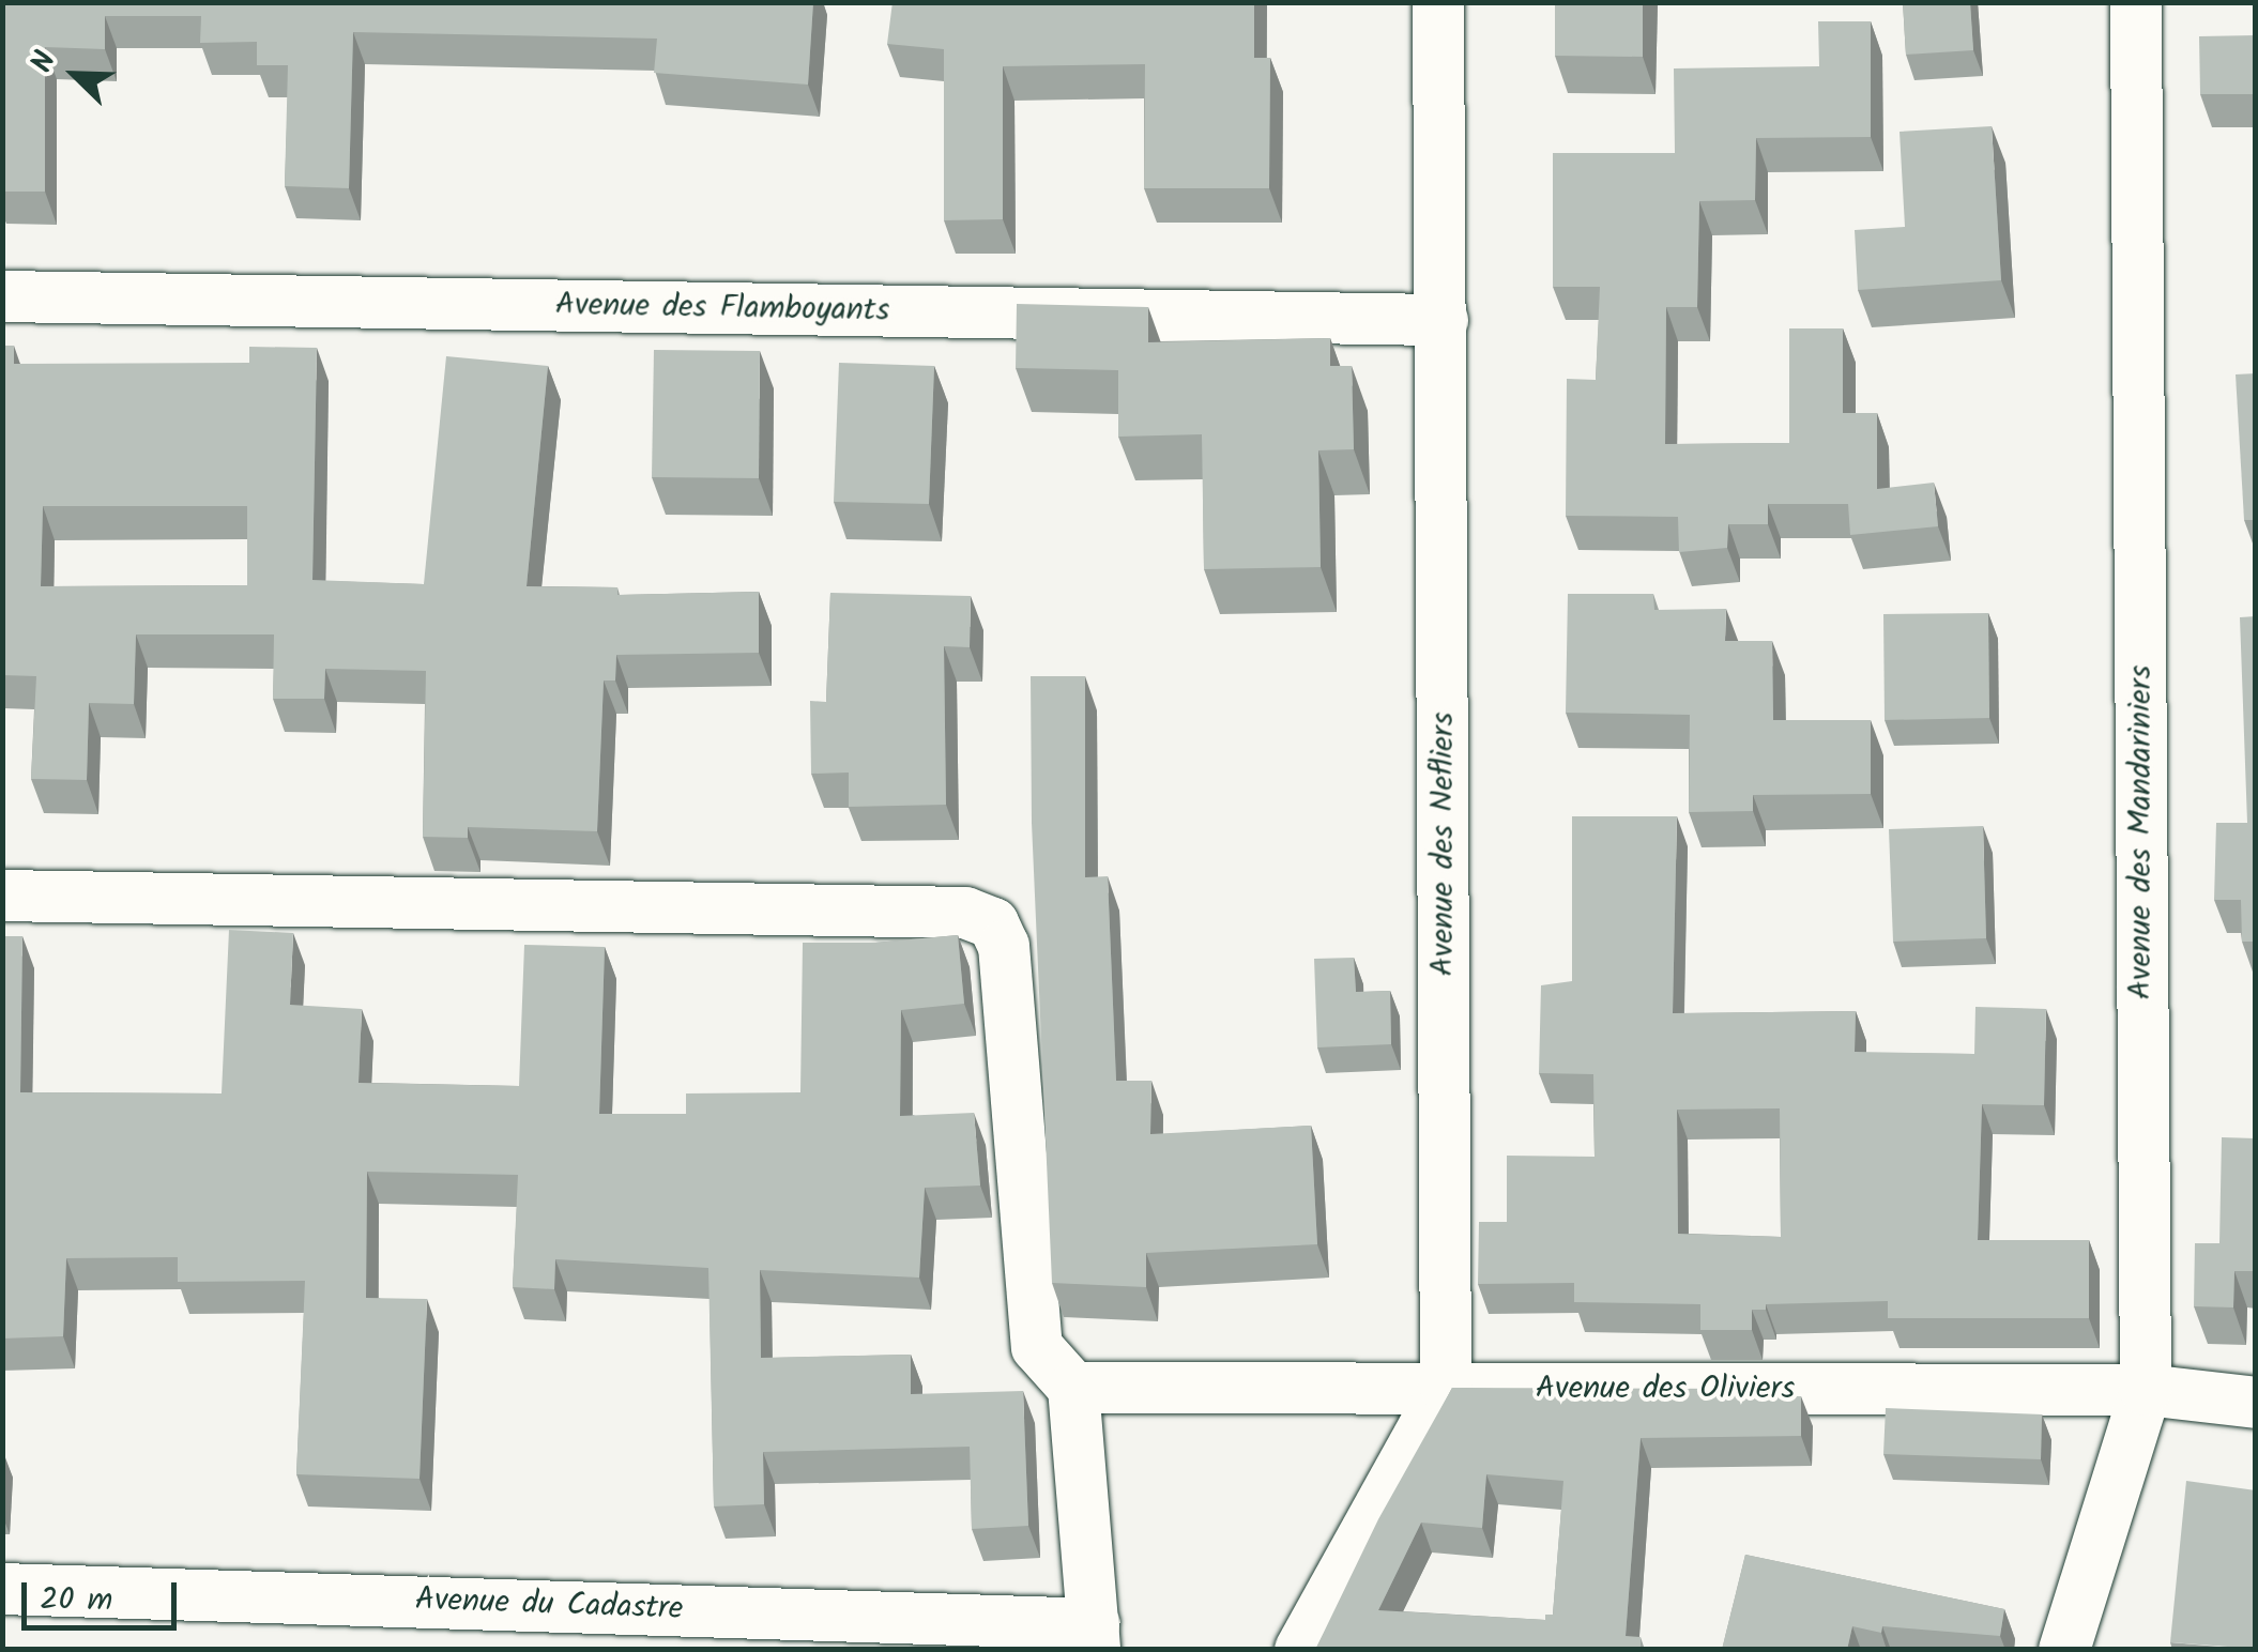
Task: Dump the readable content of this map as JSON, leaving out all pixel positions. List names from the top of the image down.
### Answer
{
  "streets": {
    "street": [
      "Avenue des Flamboyants",
      "Avenue des Mandariniers",
      "Avenue des Nefliers",
      "Avenue des Oliviers",
      "Avenue du Cadastre"
    ]
  },
  "crossings": [
    ["Avenue des Flamboyants", "Avenue des Nefliers"],
    ["Avenue des Mandariniers", "Avenue des Oliviers"],
    ["Avenue des Nefliers", "Avenue des Oliviers"]
  ],
  "scale_bar": "20 m",
  "north": "top left"
}
